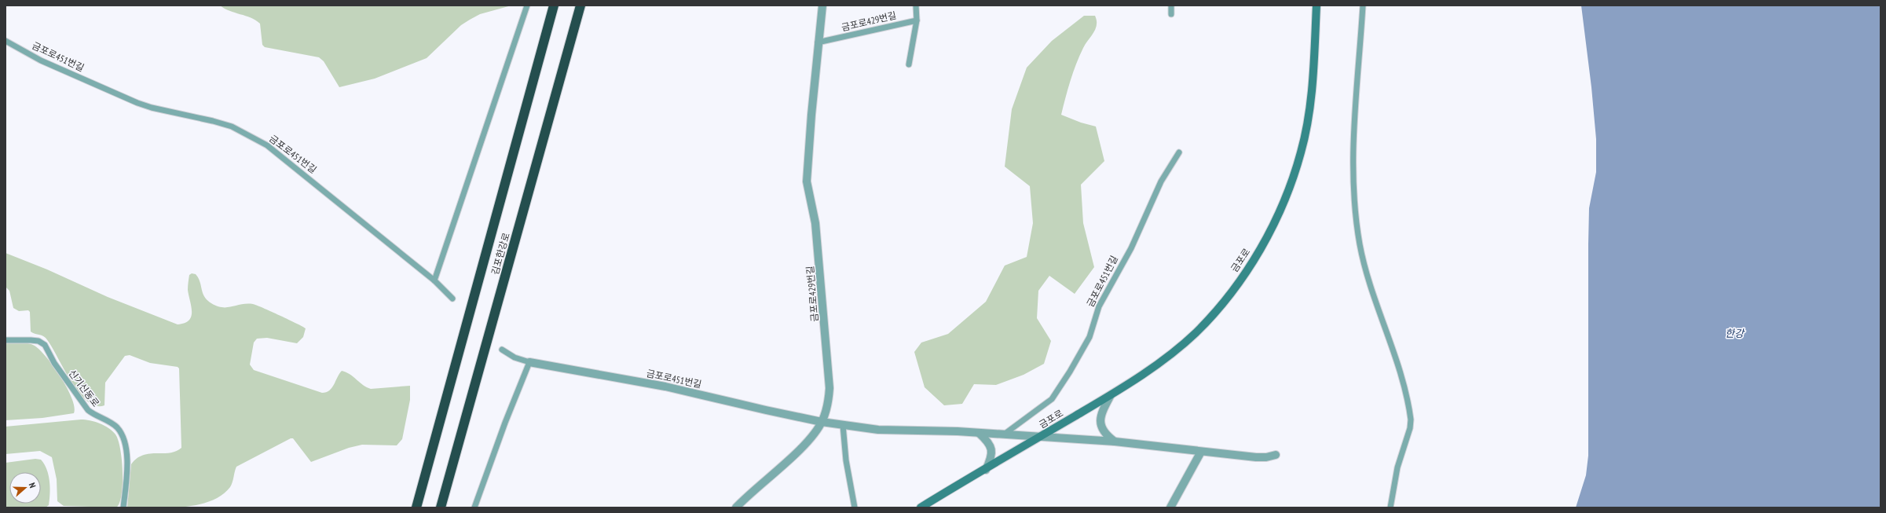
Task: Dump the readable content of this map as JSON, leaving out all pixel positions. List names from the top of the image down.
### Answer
{
  "streets": {
    "highway": ["김포한강로"],
    "main road": ["금포로"],
    "street": ["금포로429번길", "금포로451번길"],
    "lane": ["신기신동로"]
  },
  "crossings": [
    ["금포로429번길", "금포로451번길"],
    ["금포로451번길", "금포로"]
  ],
  "water": ["한강"],
  "north": "right"
}
